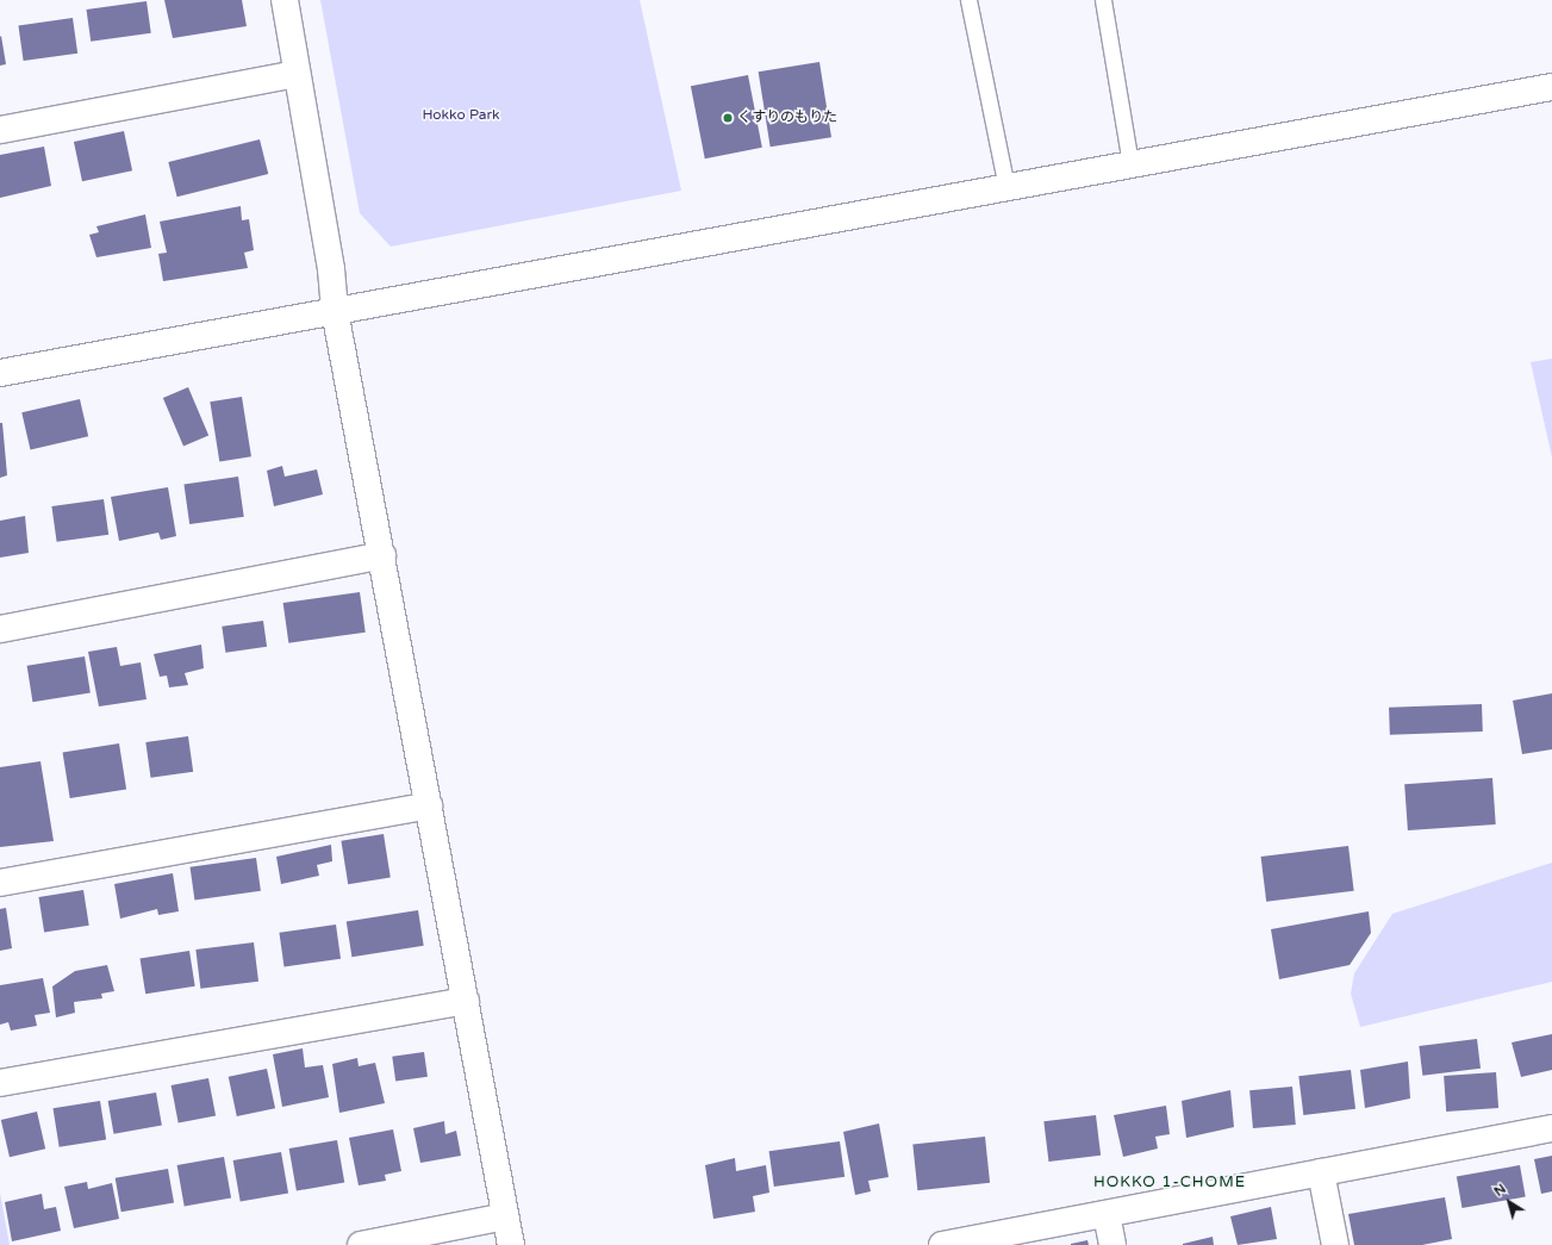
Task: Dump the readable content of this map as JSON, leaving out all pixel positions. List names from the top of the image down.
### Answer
{
  "districts": ["HOKKO 1-CHOME"],
  "parks": ["Hokko Park"],
  "places": ["くすりのもりた"],
  "north": "top left"
}
